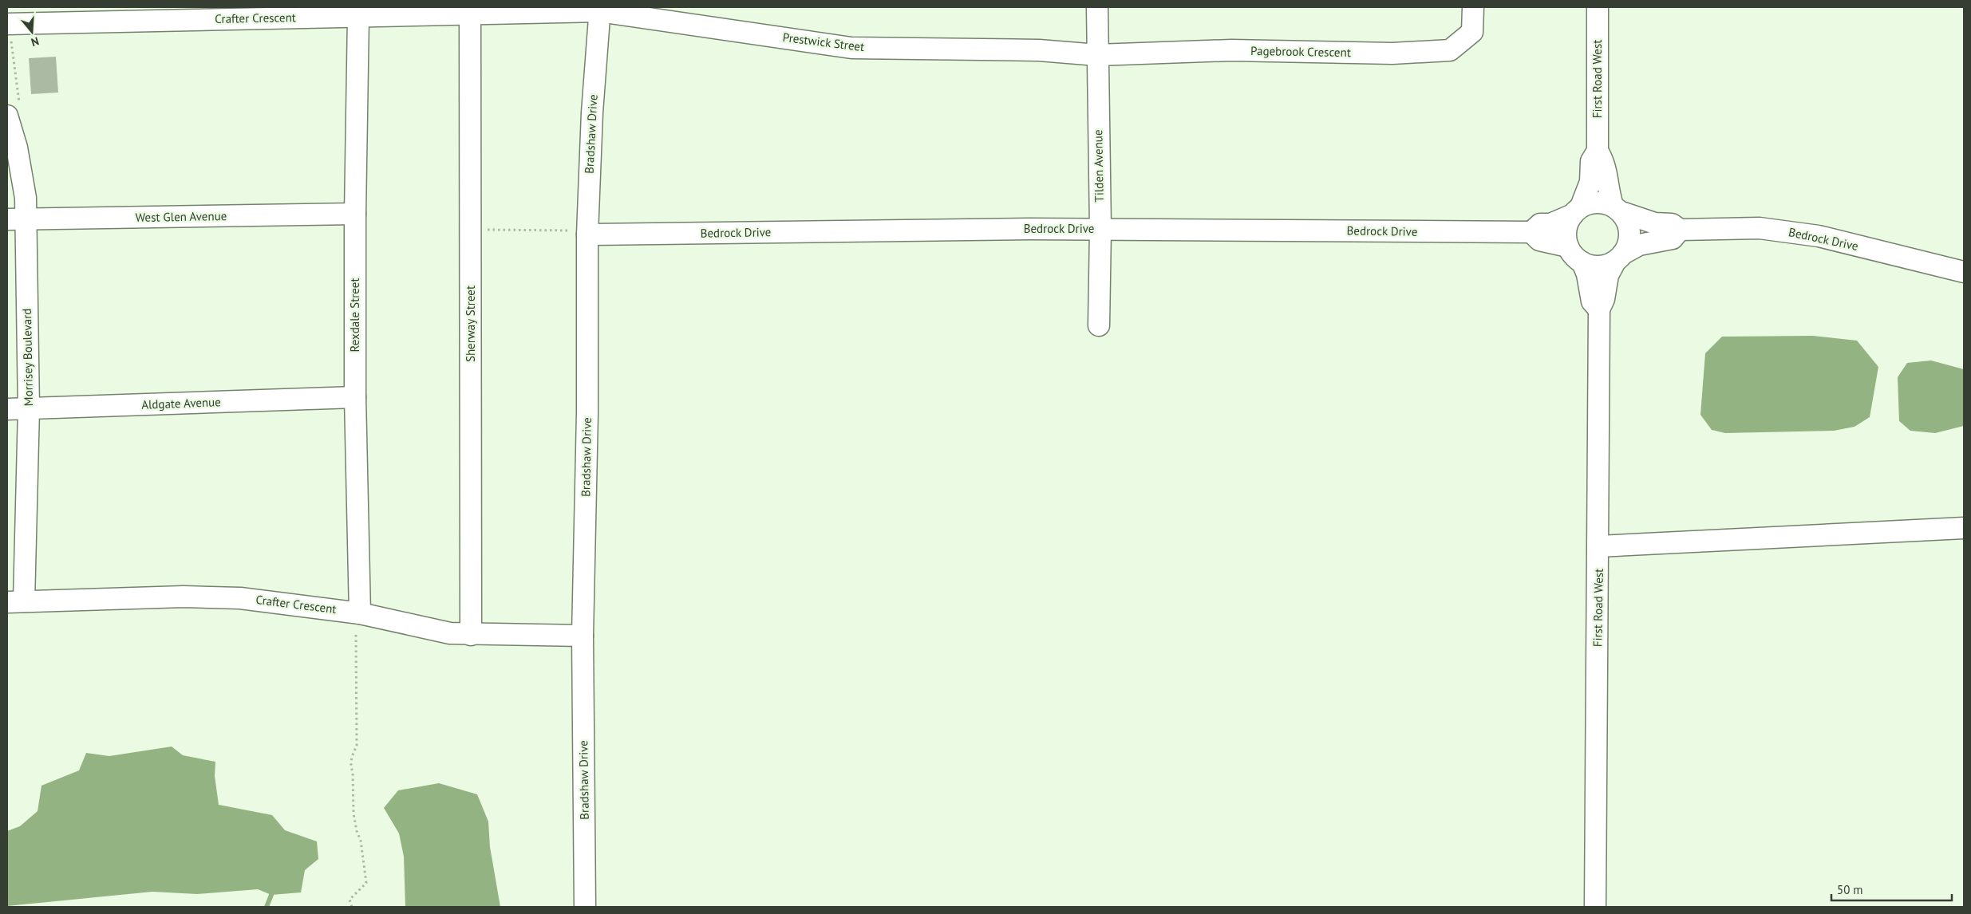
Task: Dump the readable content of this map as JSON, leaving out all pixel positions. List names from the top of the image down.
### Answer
{
  "streets": {
    "street": [
      "Crafter Crescent",
      "Prestwick Street",
      "Pagebrook Crescent",
      "First Road West",
      "Bradshaw Drive",
      "Tilden Avenue",
      "West Glen Avenue",
      "Bedrock Drive",
      "Rexdale Street",
      "Sherway Street",
      "Morrisey Boulevard",
      "Aldgate Avenue"
    ]
  },
  "crossings": [
    ["Crafter Crescent", "Prestwick Street"],
    ["Crafter Crescent", "Bradshaw Drive"],
    ["Crafter Crescent", "Rexdale Street"],
    ["Crafter Crescent", "Sherway Street"],
    ["Crafter Crescent", "Morrisey Boulevard"],
    ["Prestwick Street", "Pagebrook Crescent"],
    ["Prestwick Street", "Bradshaw Drive"],
    ["Prestwick Street", "Tilden Avenue"],
    ["Pagebrook Crescent", "Tilden Avenue"],
    ["First Road West", "Bedrock Drive"],
    ["Bradshaw Drive", "Bedrock Drive"],
    ["Tilden Avenue", "Bedrock Drive"],
    ["West Glen Avenue", "Rexdale Street"],
    ["West Glen Avenue", "Morrisey Boulevard"],
    ["Rexdale Street", "Aldgate Avenue"],
    ["Morrisey Boulevard", "Aldgate Avenue"]
  ],
  "scale_bar": "50 m",
  "north": "bottom"
}
